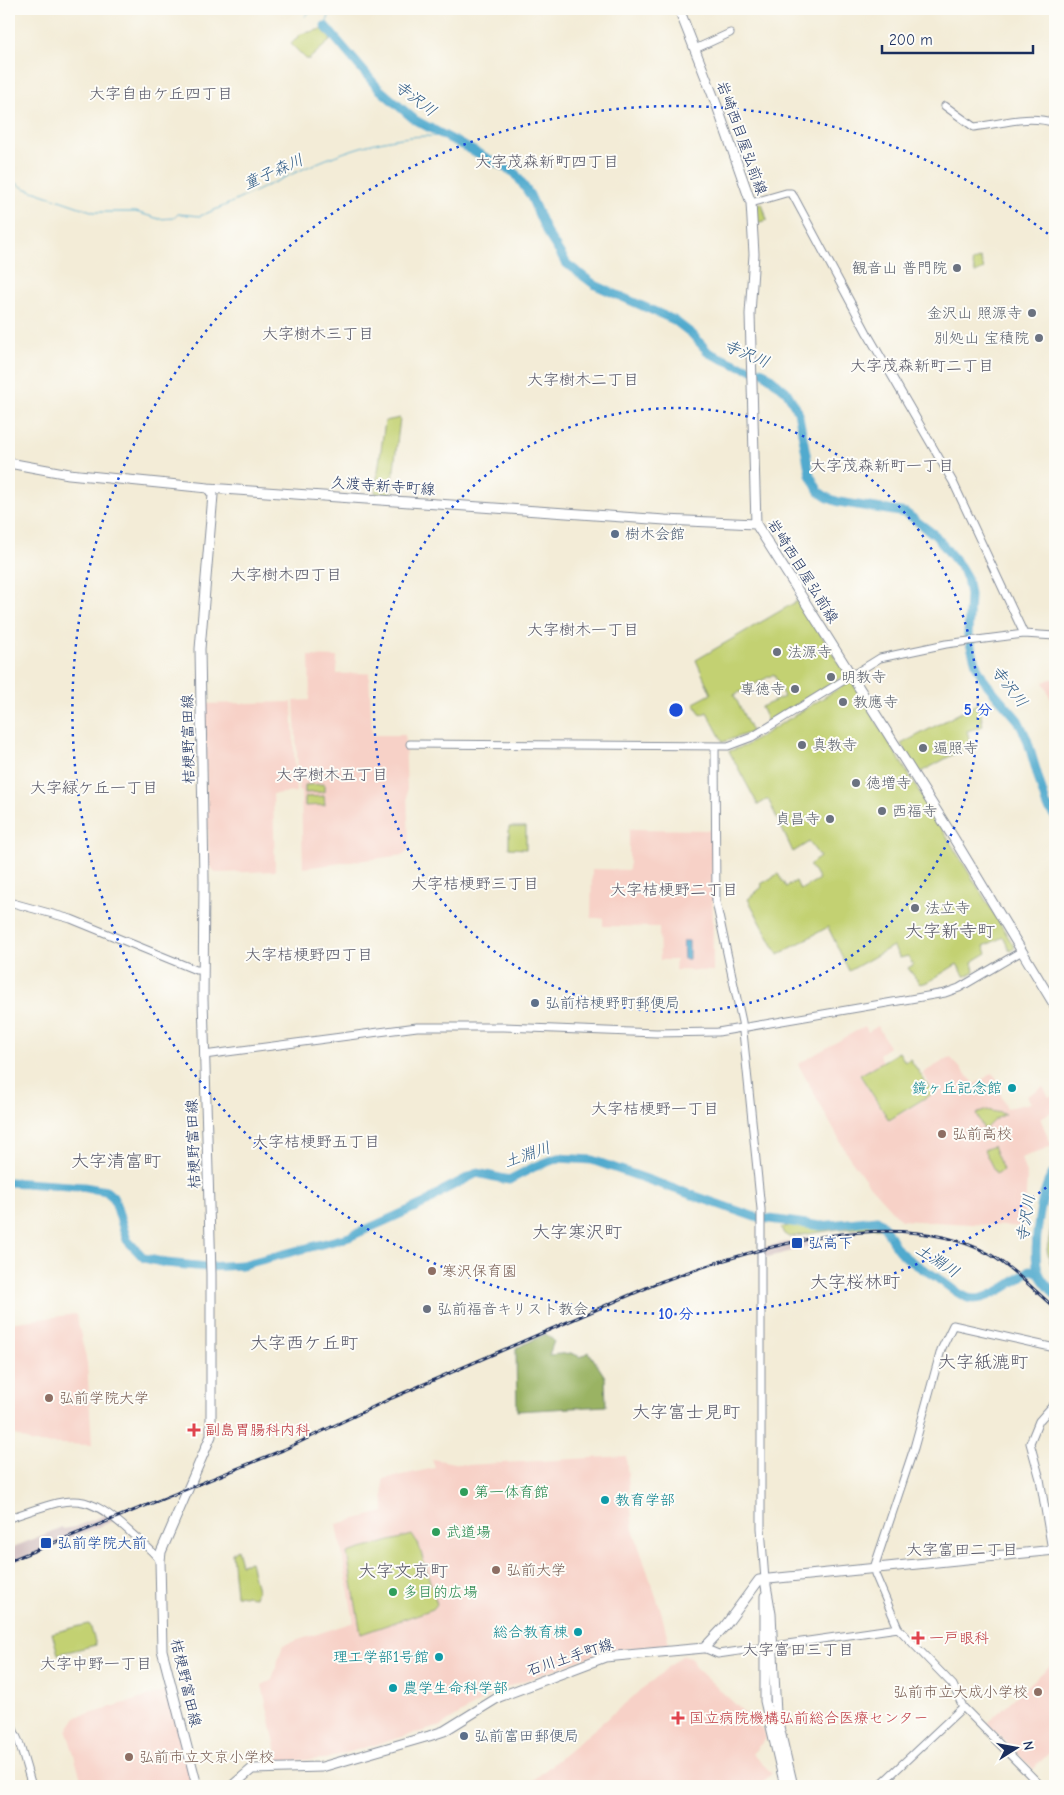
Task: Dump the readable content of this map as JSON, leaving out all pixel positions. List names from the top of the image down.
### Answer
{
  "streets": {
    "main road": [
      "岩崎西目屋弘前線",
      "久渡寺新寺町線",
      "桔梗野富田線",
      "石川土手町線"
    ]
  },
  "crossings": [
    ["岩崎西目屋弘前線", "久渡寺新寺町線"],
    ["久渡寺新寺町線", "桔梗野富田線"]
  ],
  "districts": [
    "大字自由ケ丘四丁目",
    "大字茂森新町四丁目",
    "大字樹木三丁目",
    "大字茂森新町二丁目",
    "大字樹木二丁目",
    "大字茂森新町一丁目",
    "大字樹木四丁目",
    "大字樹木一丁目",
    "大字樹木五丁目",
    "大字緑ケ丘一丁目",
    "大字桔梗野三丁目",
    "大字桔梗野二丁目",
    "大字新寺町",
    "大字桔梗野四丁目",
    "大字桔梗野一丁目",
    "大字桔梗野五丁目",
    "大字清富町",
    "大字寒沢町",
    "大字桜林町",
    "大字西ケ丘町",
    "大字紙漉町",
    "大字富士見町",
    "大字富田二丁目",
    "大字文京町",
    "大字富田三丁目",
    "大字中野一丁目"
  ],
  "water": ["寺沢川", "童子森川", "土淵川"],
  "places": {
    "other": [
      "観音山 普門院",
      "金沢山 照源寺",
      "別処山 宝積院",
      "樹木会館",
      "法源寺",
      "明教寺",
      "専徳寺",
      "教應寺",
      "真教寺",
      "遍照寺",
      "徳増寺",
      "西福寺",
      "貞昌寺",
      "法立寺",
      "弘前桔梗野町郵便局",
      "鏡ヶ丘記念館",
      "弘前高校",
      "寒沢保育園",
      "弘前福音キリスト教会",
      "弘前学院大学",
      "第一体育館",
      "教育学部",
      "武道場",
      "弘前大学",
      "多目的広場",
      "総合教育棟",
      "理工学部1号館",
      "農学生命科学部",
      "弘前市立大成小学校",
      "弘前富田郵便局",
      "弘前市立文京小学校"
    ],
    "transit": ["弘高下", "弘前学院大前"],
    "health": ["副島胃腸科内科", "一戸眼科", "国立病院機構弘前総合医療センター"]
  },
  "scale_bar": "200 m",
  "north": "right",
  "rings": ["5 分", "10 分"]
}
